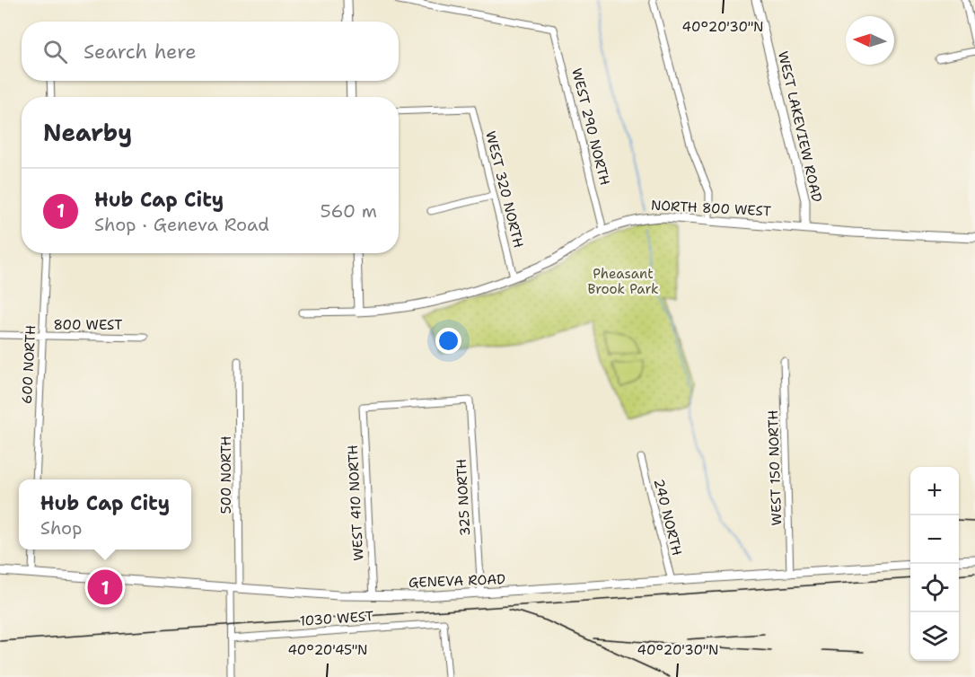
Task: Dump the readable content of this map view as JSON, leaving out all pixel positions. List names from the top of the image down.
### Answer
{
  "streets": {
    "street": [
      "WEST 290 NORTH",
      "WEST LAKEVIEW ROAD",
      "WEST 320 NORTH",
      "NORTH 800 WEST",
      "800 WEST",
      "600 NORTH",
      "WEST 150 NORTH",
      "500 NORTH",
      "325 NORTH",
      "WEST 410 NORTH",
      "240 NORTH",
      "GENEVA ROAD",
      "1030 WEST"
    ]
  },
  "crossings": [
    ["WEST 290 NORTH", "NORTH 800 WEST"],
    ["WEST LAKEVIEW ROAD", "NORTH 800 WEST"],
    ["WEST 320 NORTH", "NORTH 800 WEST"],
    ["800 WEST", "600 NORTH"],
    ["WEST 150 NORTH", "GENEVA ROAD"],
    ["500 NORTH", "GENEVA ROAD"],
    ["500 NORTH", "1030 WEST"],
    ["325 NORTH", "WEST 410 NORTH"],
    ["325 NORTH", "GENEVA ROAD"],
    ["WEST 410 NORTH", "GENEVA ROAD"],
    ["240 NORTH", "GENEVA ROAD"]
  ],
  "parks": ["Pheasant Brook Park"],
  "north": "left",
  "page": {
    "search": "Search here",
    "heading": "Nearby",
    "list": [
      {
        "mark": "1",
        "name": "Hub Cap City",
        "note": "Shop · Geneva Road",
        "value": "560 m"
      }
    ],
    "map_buttons": ["+", "−"],
    "popup": ["Hub Cap City", "Shop"],
    "pins": "1"
  },
  "coordinates": ["40°20'30\"N", "40°20'45\"N"]
}
